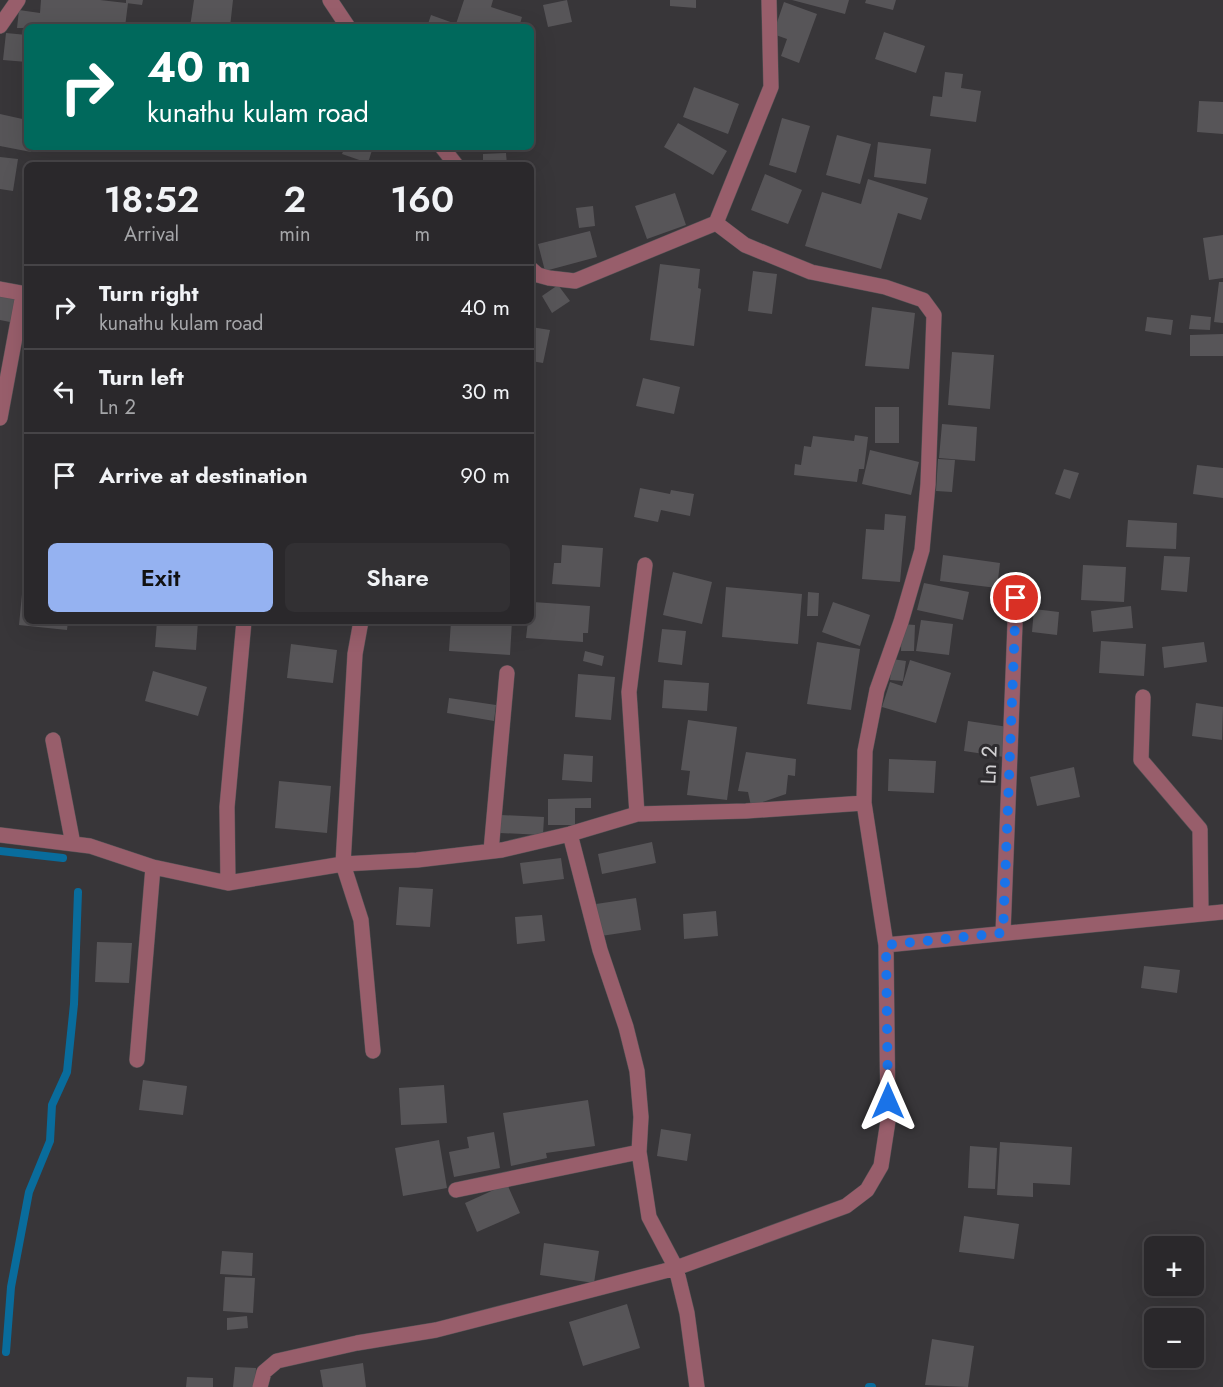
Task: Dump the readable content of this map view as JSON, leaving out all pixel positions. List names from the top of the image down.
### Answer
{
  "streets": {
    "street": ["Ln 2"]
  },
  "page": {
    "turn": ["40 m", "kunathu kulam road"],
    "eta": [
      "18:52",
      "Arrival",
      "2",
      "min",
      "160",
      "m"
    ],
    "list": [
      {
        "name": "Turn right",
        "note": "kunathu kulam road",
        "value": "40 m"
      },
      {
        "name": "Turn left",
        "note": "Ln 2",
        "value": "30 m"
      },
      {
        "name": "Arrive at destination",
        "value": "90 m"
      }
    ],
    "buttons": ["Exit", "Share"],
    "map_buttons": ["+", "−"]
  }
}
